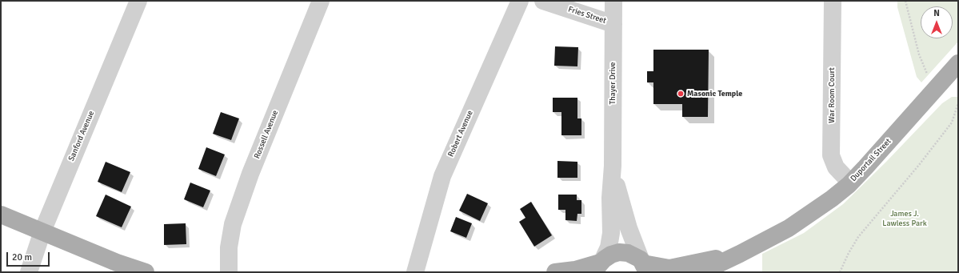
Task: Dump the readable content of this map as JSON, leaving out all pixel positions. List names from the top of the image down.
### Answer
{
  "streets": {
    "main road": ["Duportail Street"],
    "street": [
      "Fries Street",
      "Thayer Drive",
      "War Room Court",
      "Robert Avenue",
      "Rossell Avenue",
      "Sanford Avenue"
    ]
  },
  "crossings": [
    ["Fries Street", "Thayer Drive"],
    ["Thayer Drive", "Duportail Street"],
    ["War Room Court", "Duportail Street"]
  ],
  "parks": ["James J. Lawless Park"],
  "places": ["Masonic Temple"],
  "scale_bar": "20 m",
  "north": "top"
}
